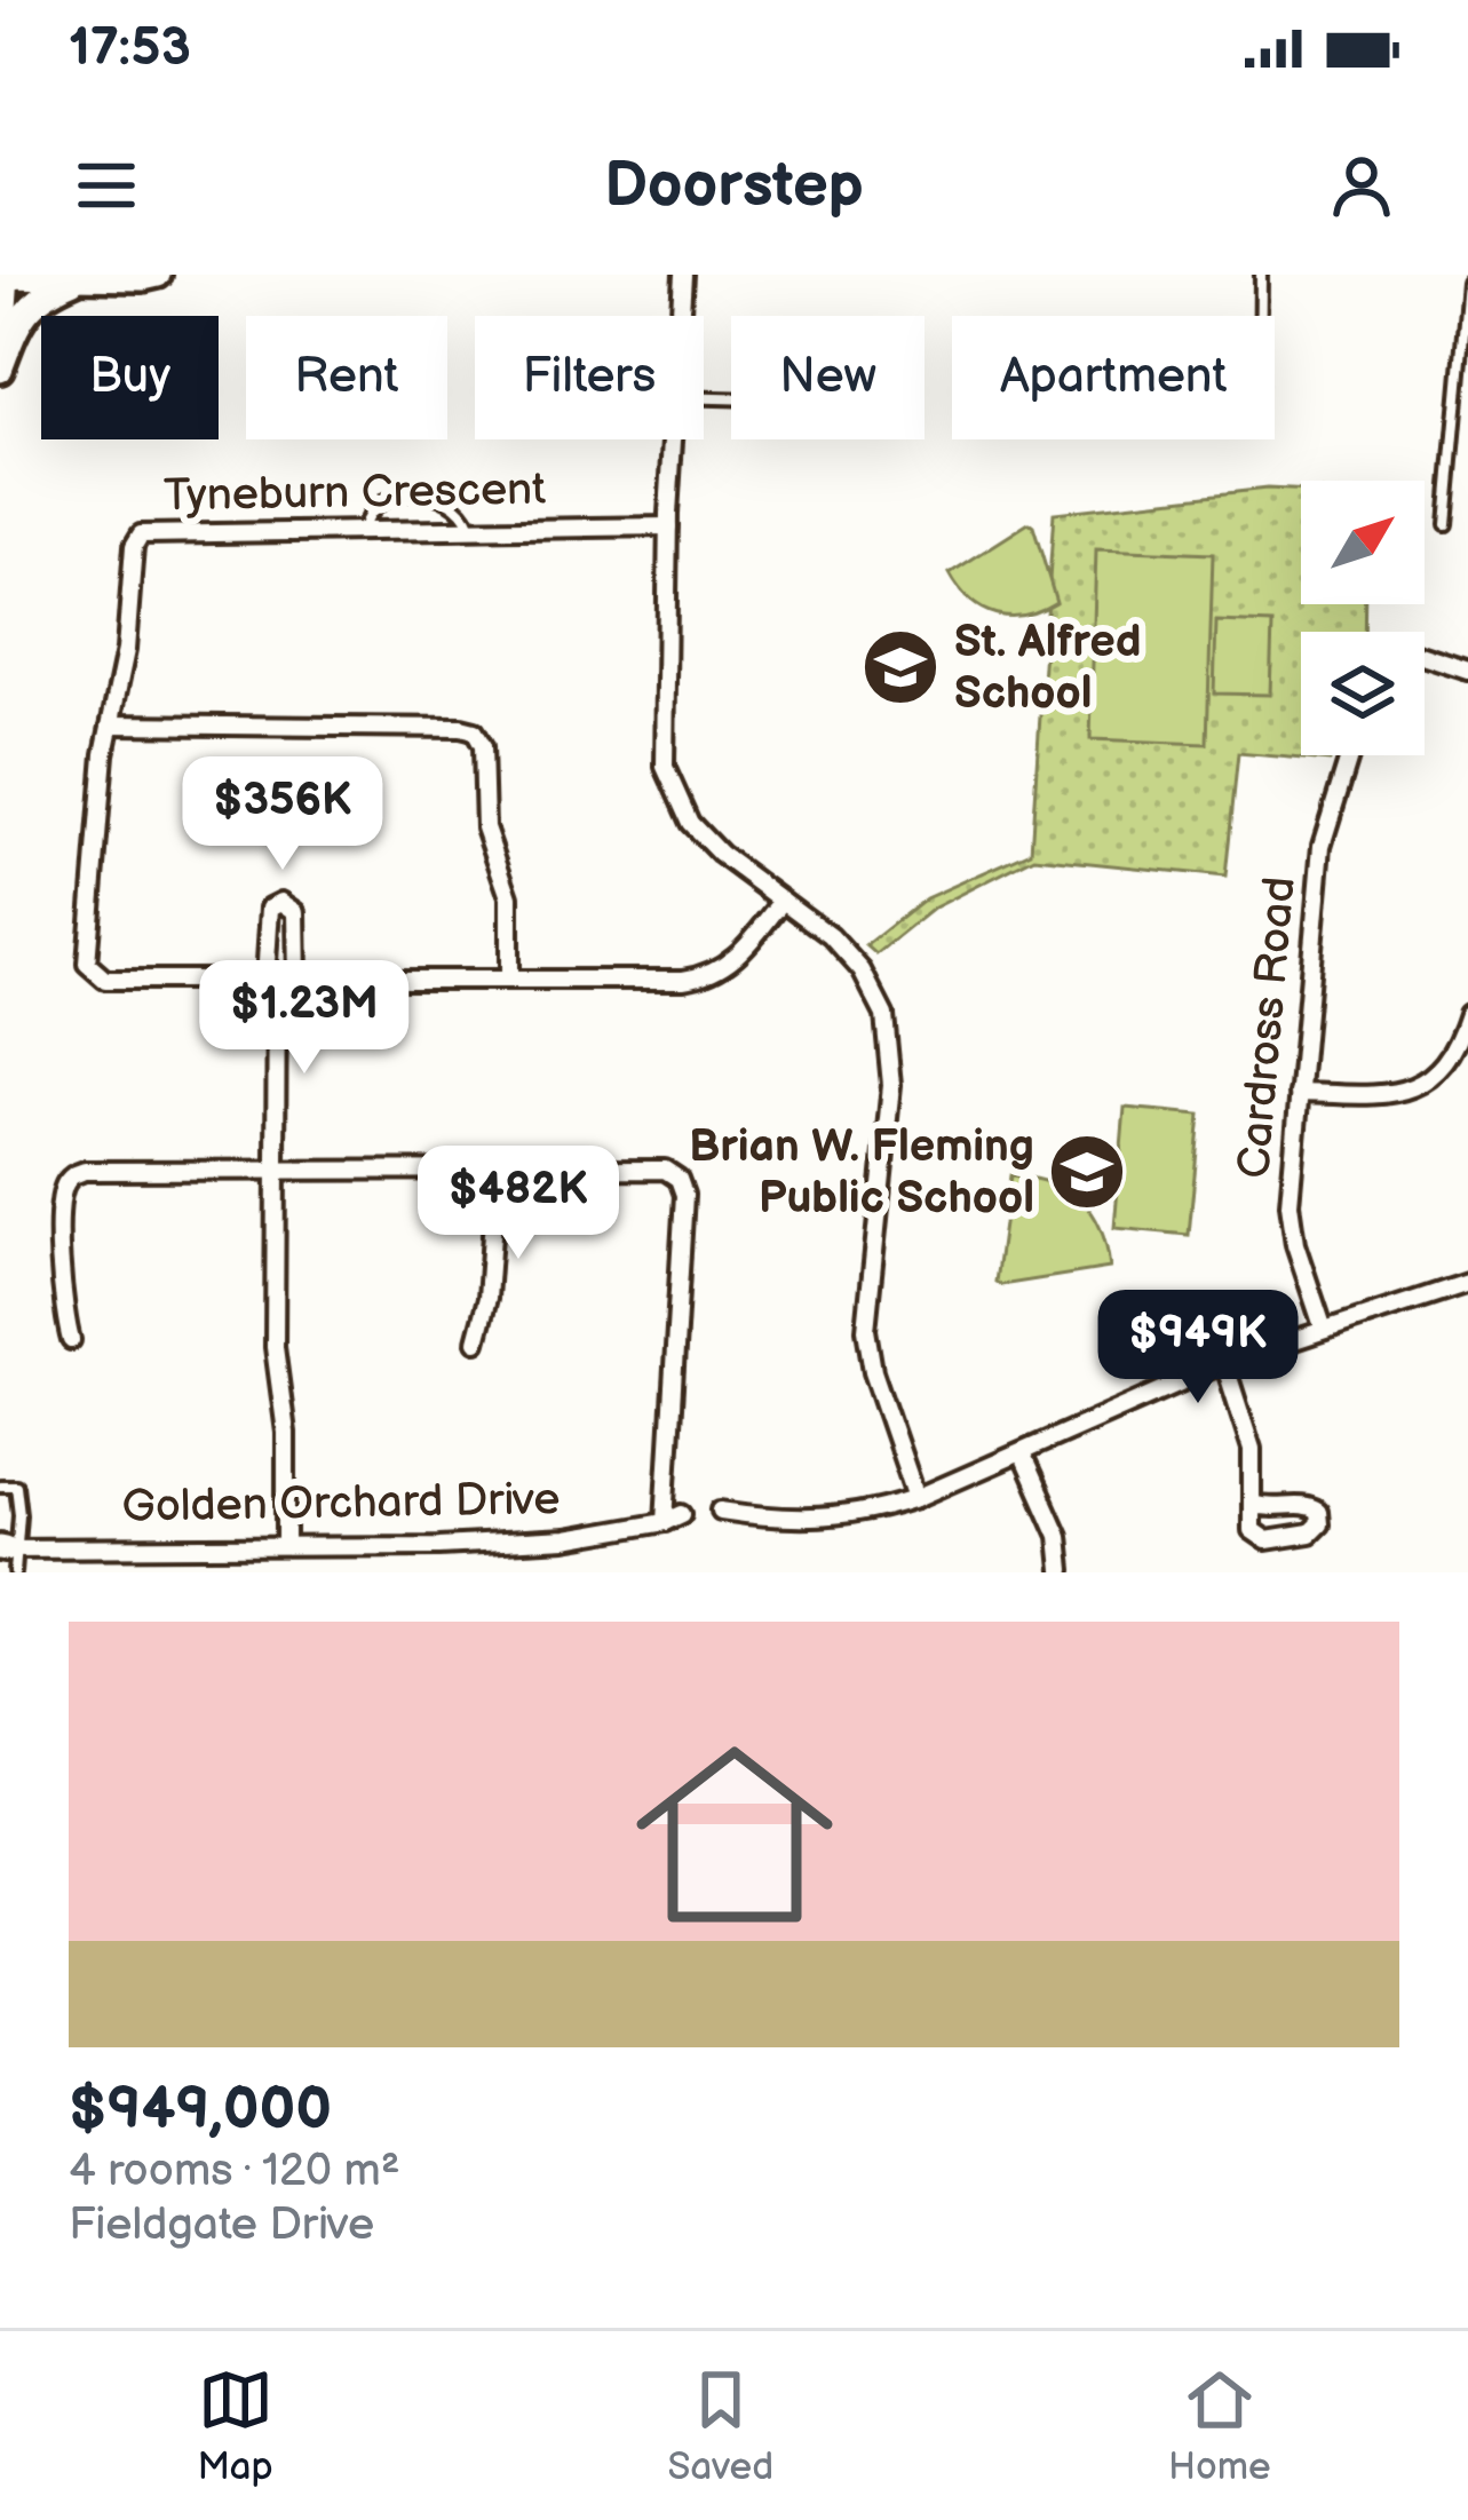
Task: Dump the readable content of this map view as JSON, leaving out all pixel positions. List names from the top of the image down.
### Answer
{
  "streets": {
    "street": ["Tyneburn Crescent", "Cardross Road", "Golden Orchard Drive"]
  },
  "places": {
    "school or university": ["St. Alfred School", "Brian W. Fleming Public School"]
  },
  "north": "top right",
  "page": {
    "status": "17:53",
    "header": "Doorstep",
    "chip": [
      "Buy",
      "Rent",
      "Filters",
      "New",
      "Apartment"
    ],
    "price": [
      "$356K",
      "$1.23M",
      "$482K",
      "$949K"
    ],
    "list": [
      {
        "name": "$949,000",
        "note": "4 rooms · 120 m² · Fieldgate Drive"
      }
    ],
    "tabs": ["Map", "Saved", "Home"]
  }
}
